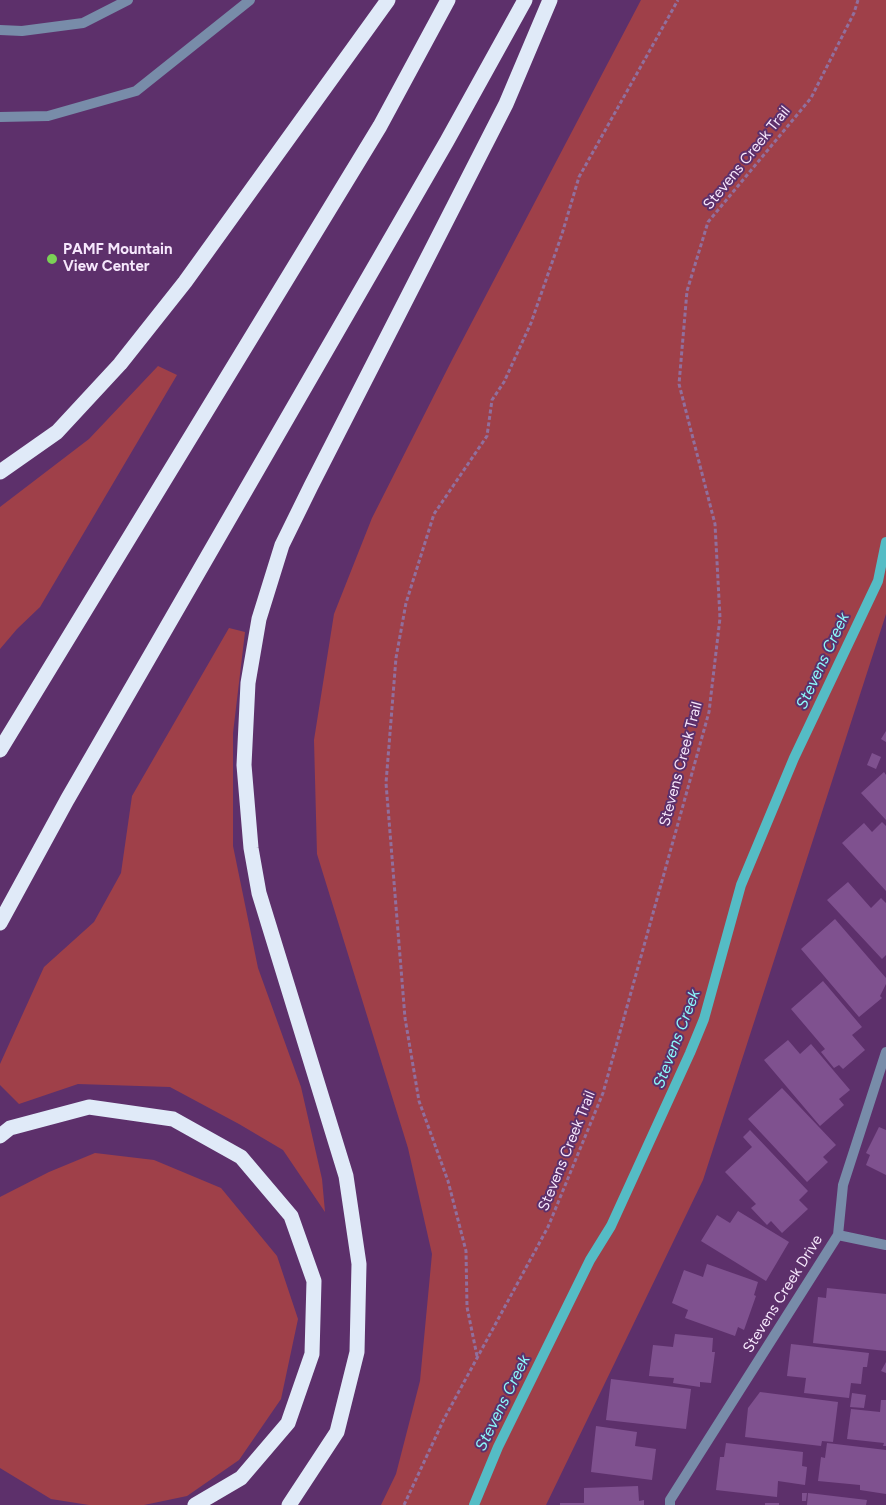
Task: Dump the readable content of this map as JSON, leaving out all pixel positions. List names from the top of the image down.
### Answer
{
  "streets": {
    "street": ["Stevens Creek Drive"],
    "path": ["Stevens Creek Trail"]
  },
  "water": ["Stevens Creek"],
  "places": ["PAMF Mountain View Center"]
}
